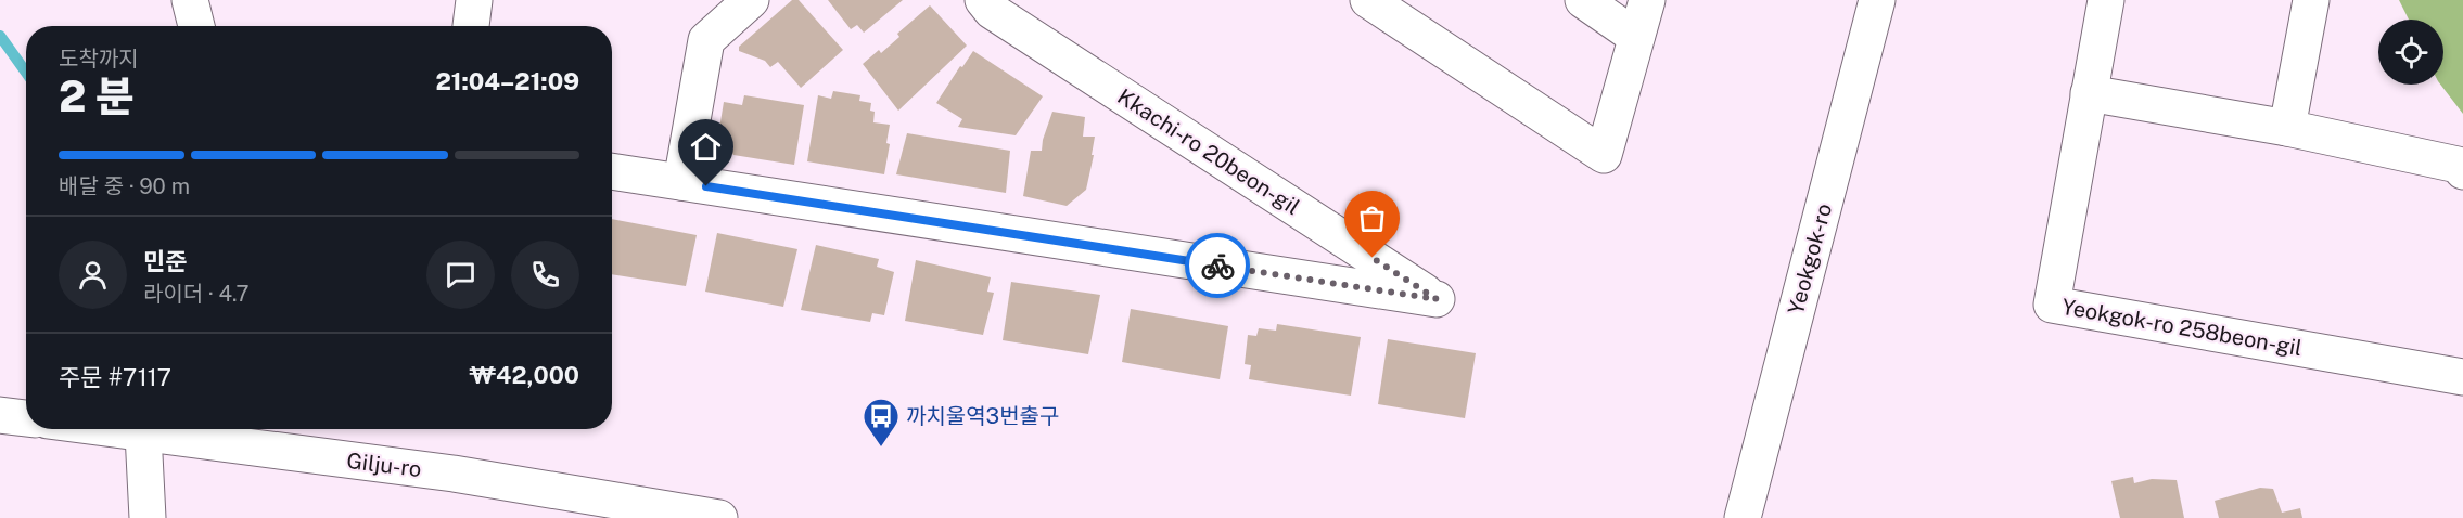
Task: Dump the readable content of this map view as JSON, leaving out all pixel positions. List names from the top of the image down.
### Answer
{
  "streets": {
    "street": [
      "Kkachi-ro 20beon-gil",
      "Yeokgok-ro",
      "Yeokgok-ro 258beon-gil",
      "Gilju-ro"
    ]
  },
  "places": {
    "bus stop": ["까치울역3번출구"]
  },
  "page": {
    "heading": ["2 분", "도착까지", "21:04–21:09"],
    "panel": [
      "민준",
      "라이더 · 4.7",
      "주문 #7117",
      "₩42,000"
    ],
    "bar": "배달 중 · 90 m"
  }
}
